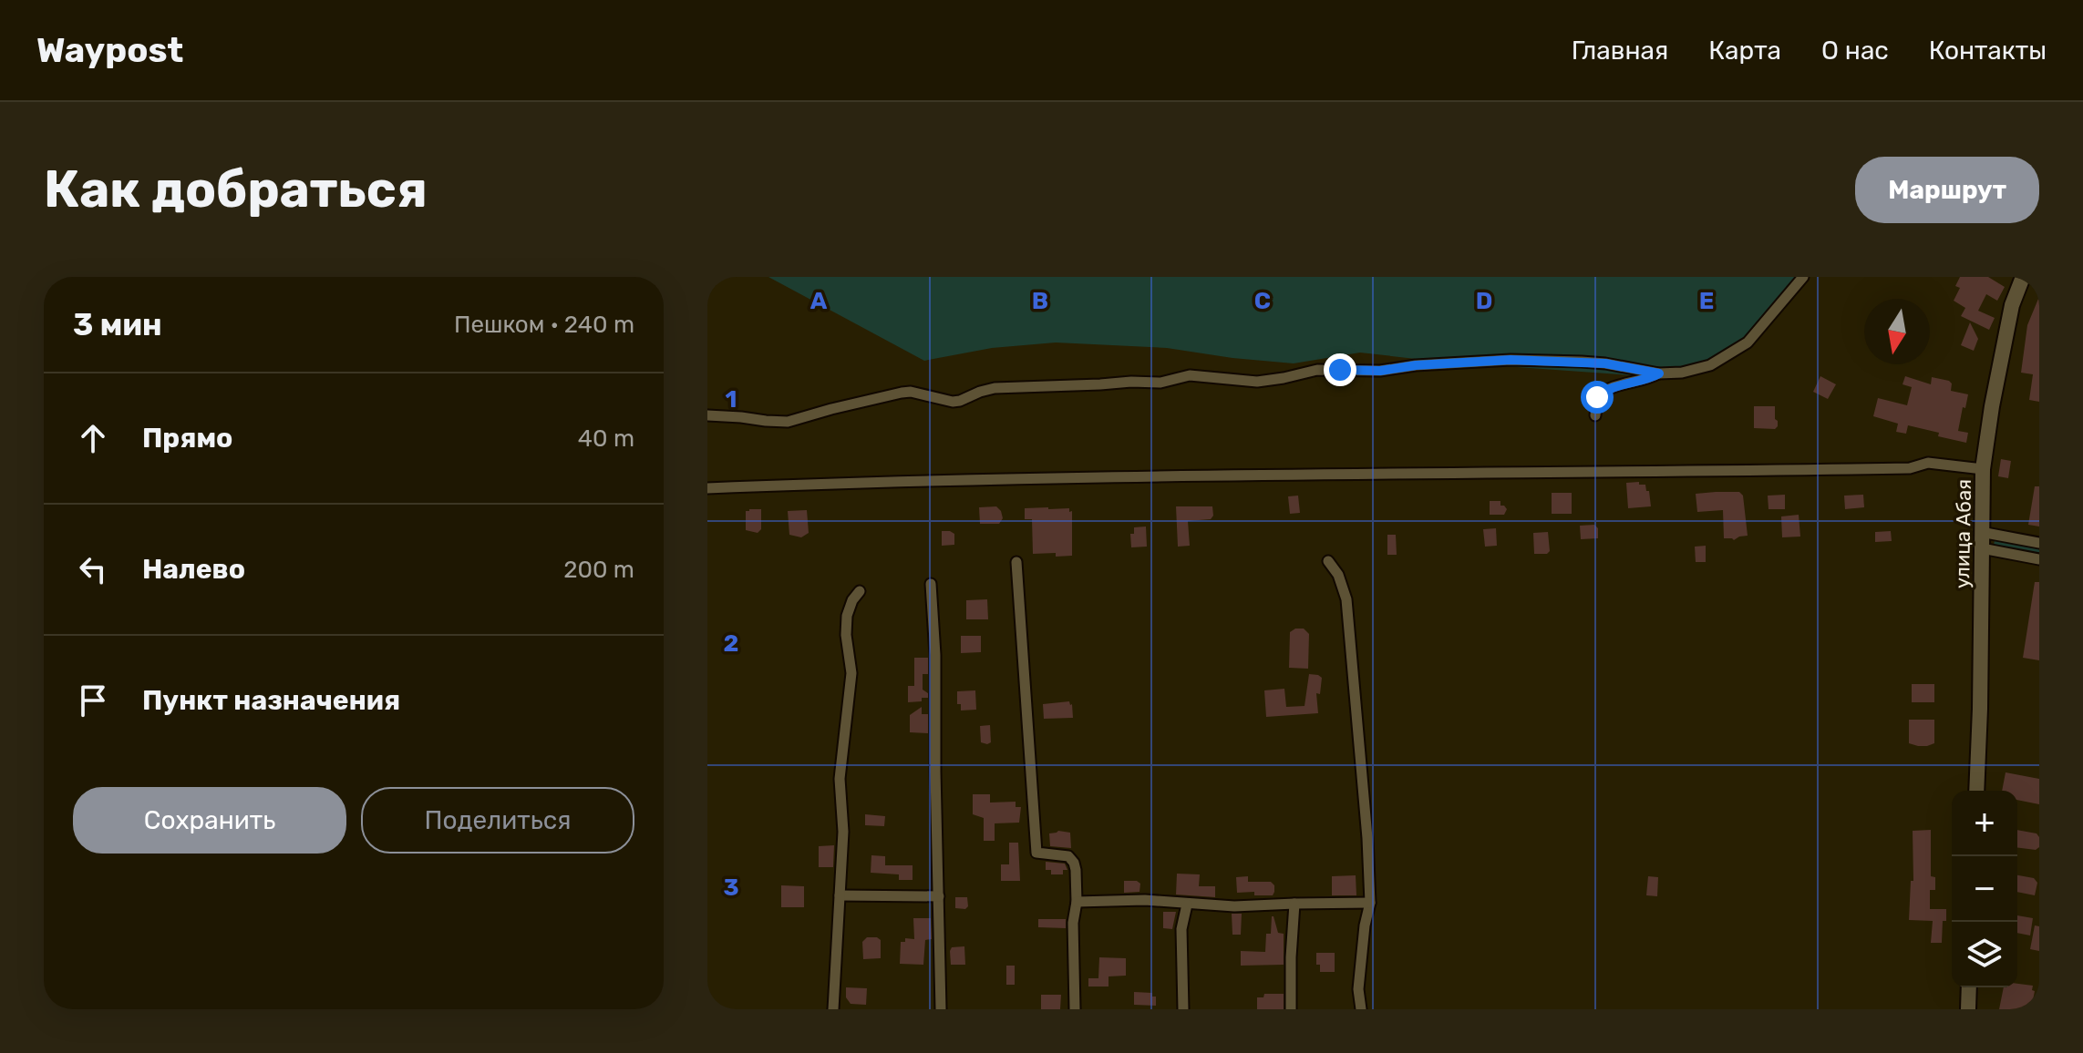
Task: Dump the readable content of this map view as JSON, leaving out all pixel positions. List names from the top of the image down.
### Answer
{
  "streets": {
    "main road": ["улица Абая"]
  },
  "north": "bottom",
  "page": {
    "header": "Waypost",
    "nav": [
      "Главная",
      "Карта",
      "О нас",
      "Контакты"
    ],
    "buttons": [
      "Маршрут",
      ["Сохранить", "Поделиться"]
    ],
    "title": "Как добраться",
    "heading": ["3 мин", "Пешком · 240 m"],
    "list": [
      ["Прямо", "40 m"],
      ["Налево", "200 m"],
      "Пункт назначения"
    ],
    "map_buttons": ["+", "−"]
  },
  "grid": {
    "columns": [
      "A",
      "B",
      "C",
      "D",
      "E"
    ],
    "rows": ["1", "2", "3"]
  }
}
